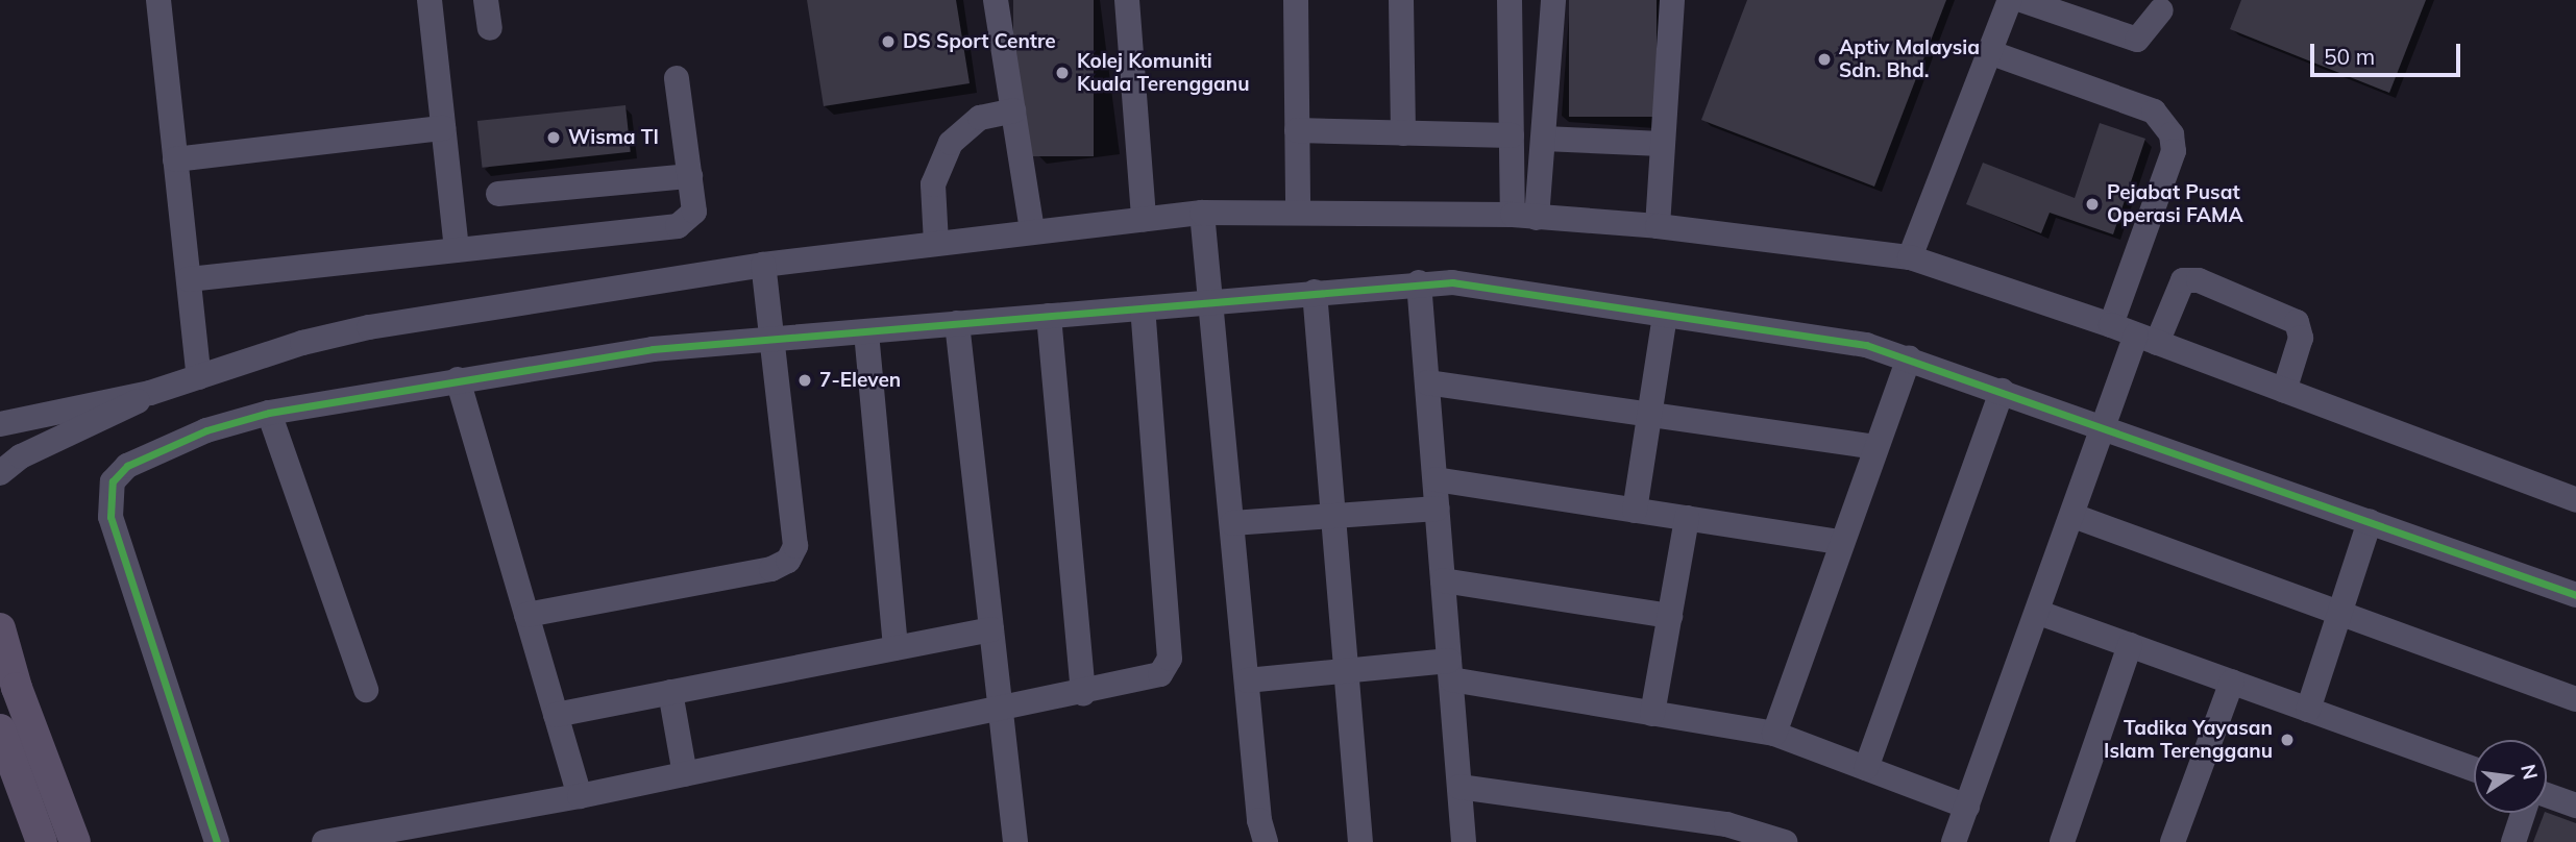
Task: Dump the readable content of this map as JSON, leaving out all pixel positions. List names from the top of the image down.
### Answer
{
  "places": [
    "DS Sport Centre",
    "Aptiv Malaysia Sdn. Bhd.",
    "Kolej Komuniti Kuala Terengganu",
    "Wisma TI",
    "Pejabat Pusat Operasi FAMA",
    "7-Eleven",
    "Tadika Yayasan Islam Terengganu"
  ],
  "scale_bar": "50 m",
  "north": "right"
}
